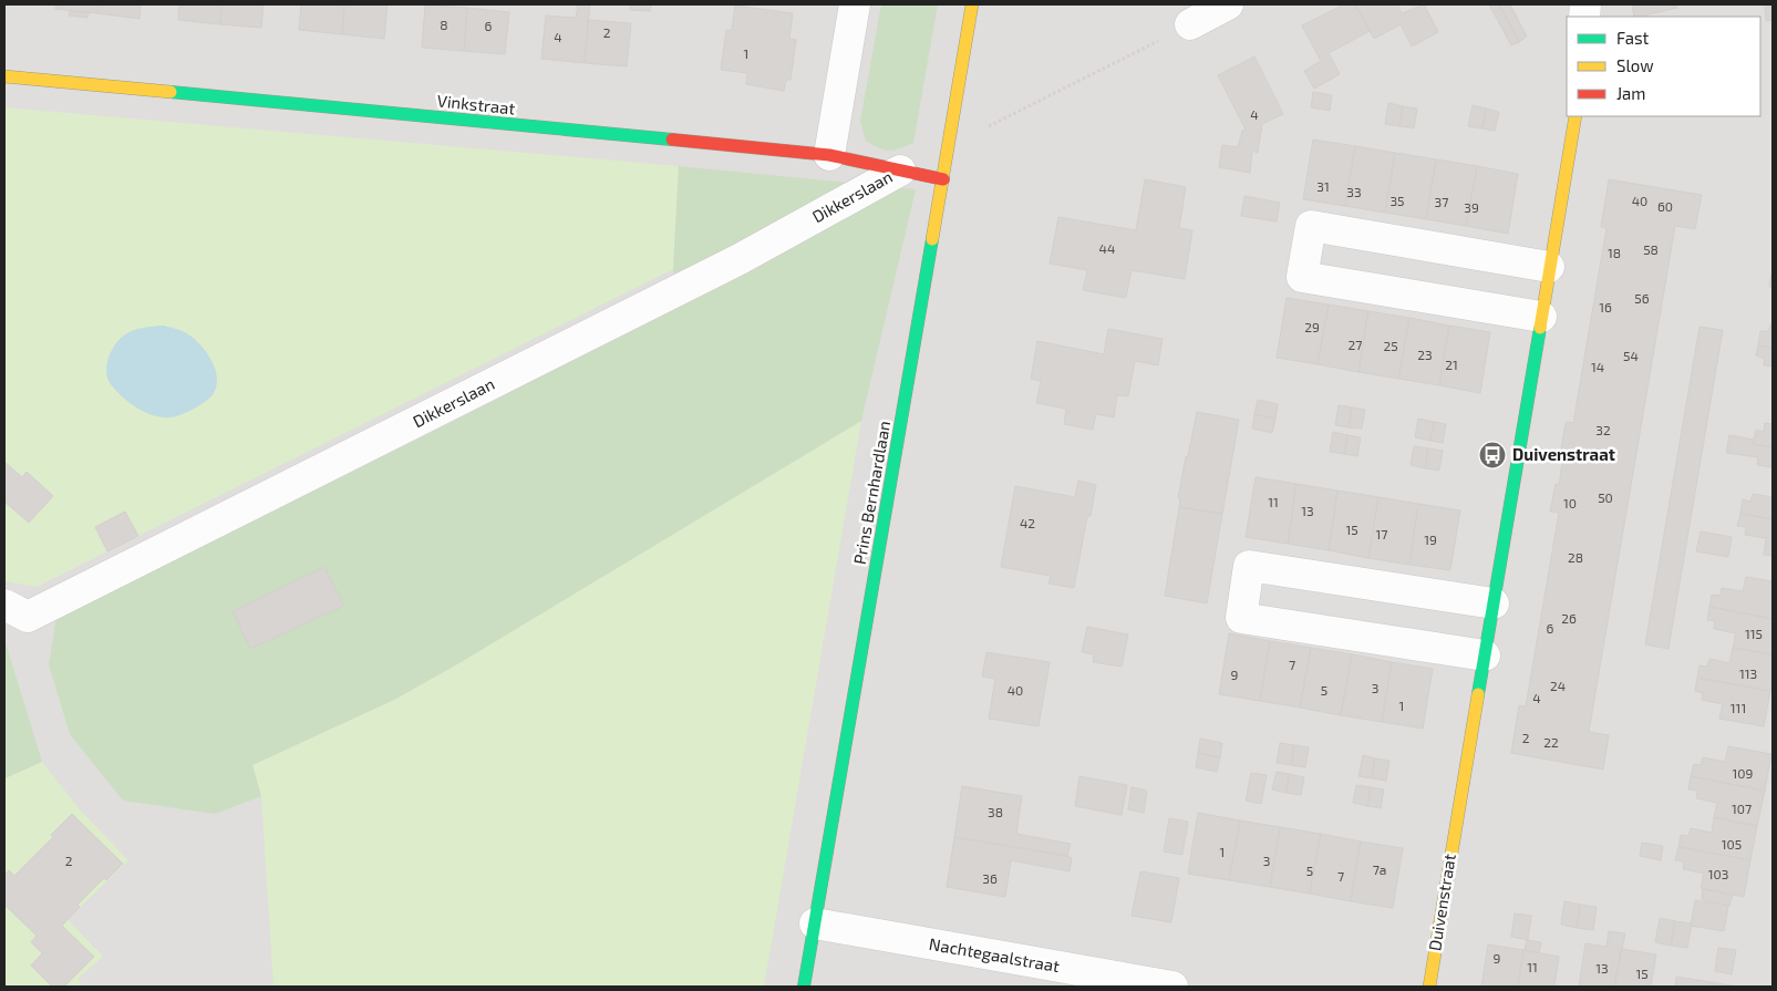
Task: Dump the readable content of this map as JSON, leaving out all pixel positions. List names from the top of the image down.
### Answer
{
  "streets": {
    "street": [
      "Vinkstraat",
      "Dikkerslaan",
      "Prins Bernhardlaan",
      "Duivenstraat",
      "Nachtegaalstraat"
    ]
  },
  "crossings": [
    ["Vinkstraat", "Dikkerslaan"],
    ["Vinkstraat", "Prins Bernhardlaan"],
    ["Prins Bernhardlaan", "Nachtegaalstraat"]
  ],
  "places": {
    "bus stop": ["Duivenstraat"]
  },
  "house_numbers": [
    "8",
    "6",
    "2",
    "4",
    "1",
    "4",
    "31",
    "33",
    "35",
    "40",
    "37",
    "60",
    "39",
    "44",
    "58",
    "18",
    "56",
    "16",
    "29",
    "27",
    "25",
    "23",
    "54",
    "21",
    "14",
    "32",
    "50",
    "11",
    "10",
    "13",
    "42",
    "15",
    "17",
    "19",
    "28",
    "26",
    "6",
    "115",
    "7",
    "113",
    "9",
    "24",
    "3",
    "40",
    "5",
    "4",
    "1",
    "111",
    "2",
    "22",
    "109",
    "107",
    "38",
    "105",
    "1",
    "2",
    "3",
    "7a",
    "5",
    "103",
    "7",
    "36",
    "9",
    "11",
    "13",
    "15"
  ],
  "legend": ["Fast", "Slow", "Jam"]
}
